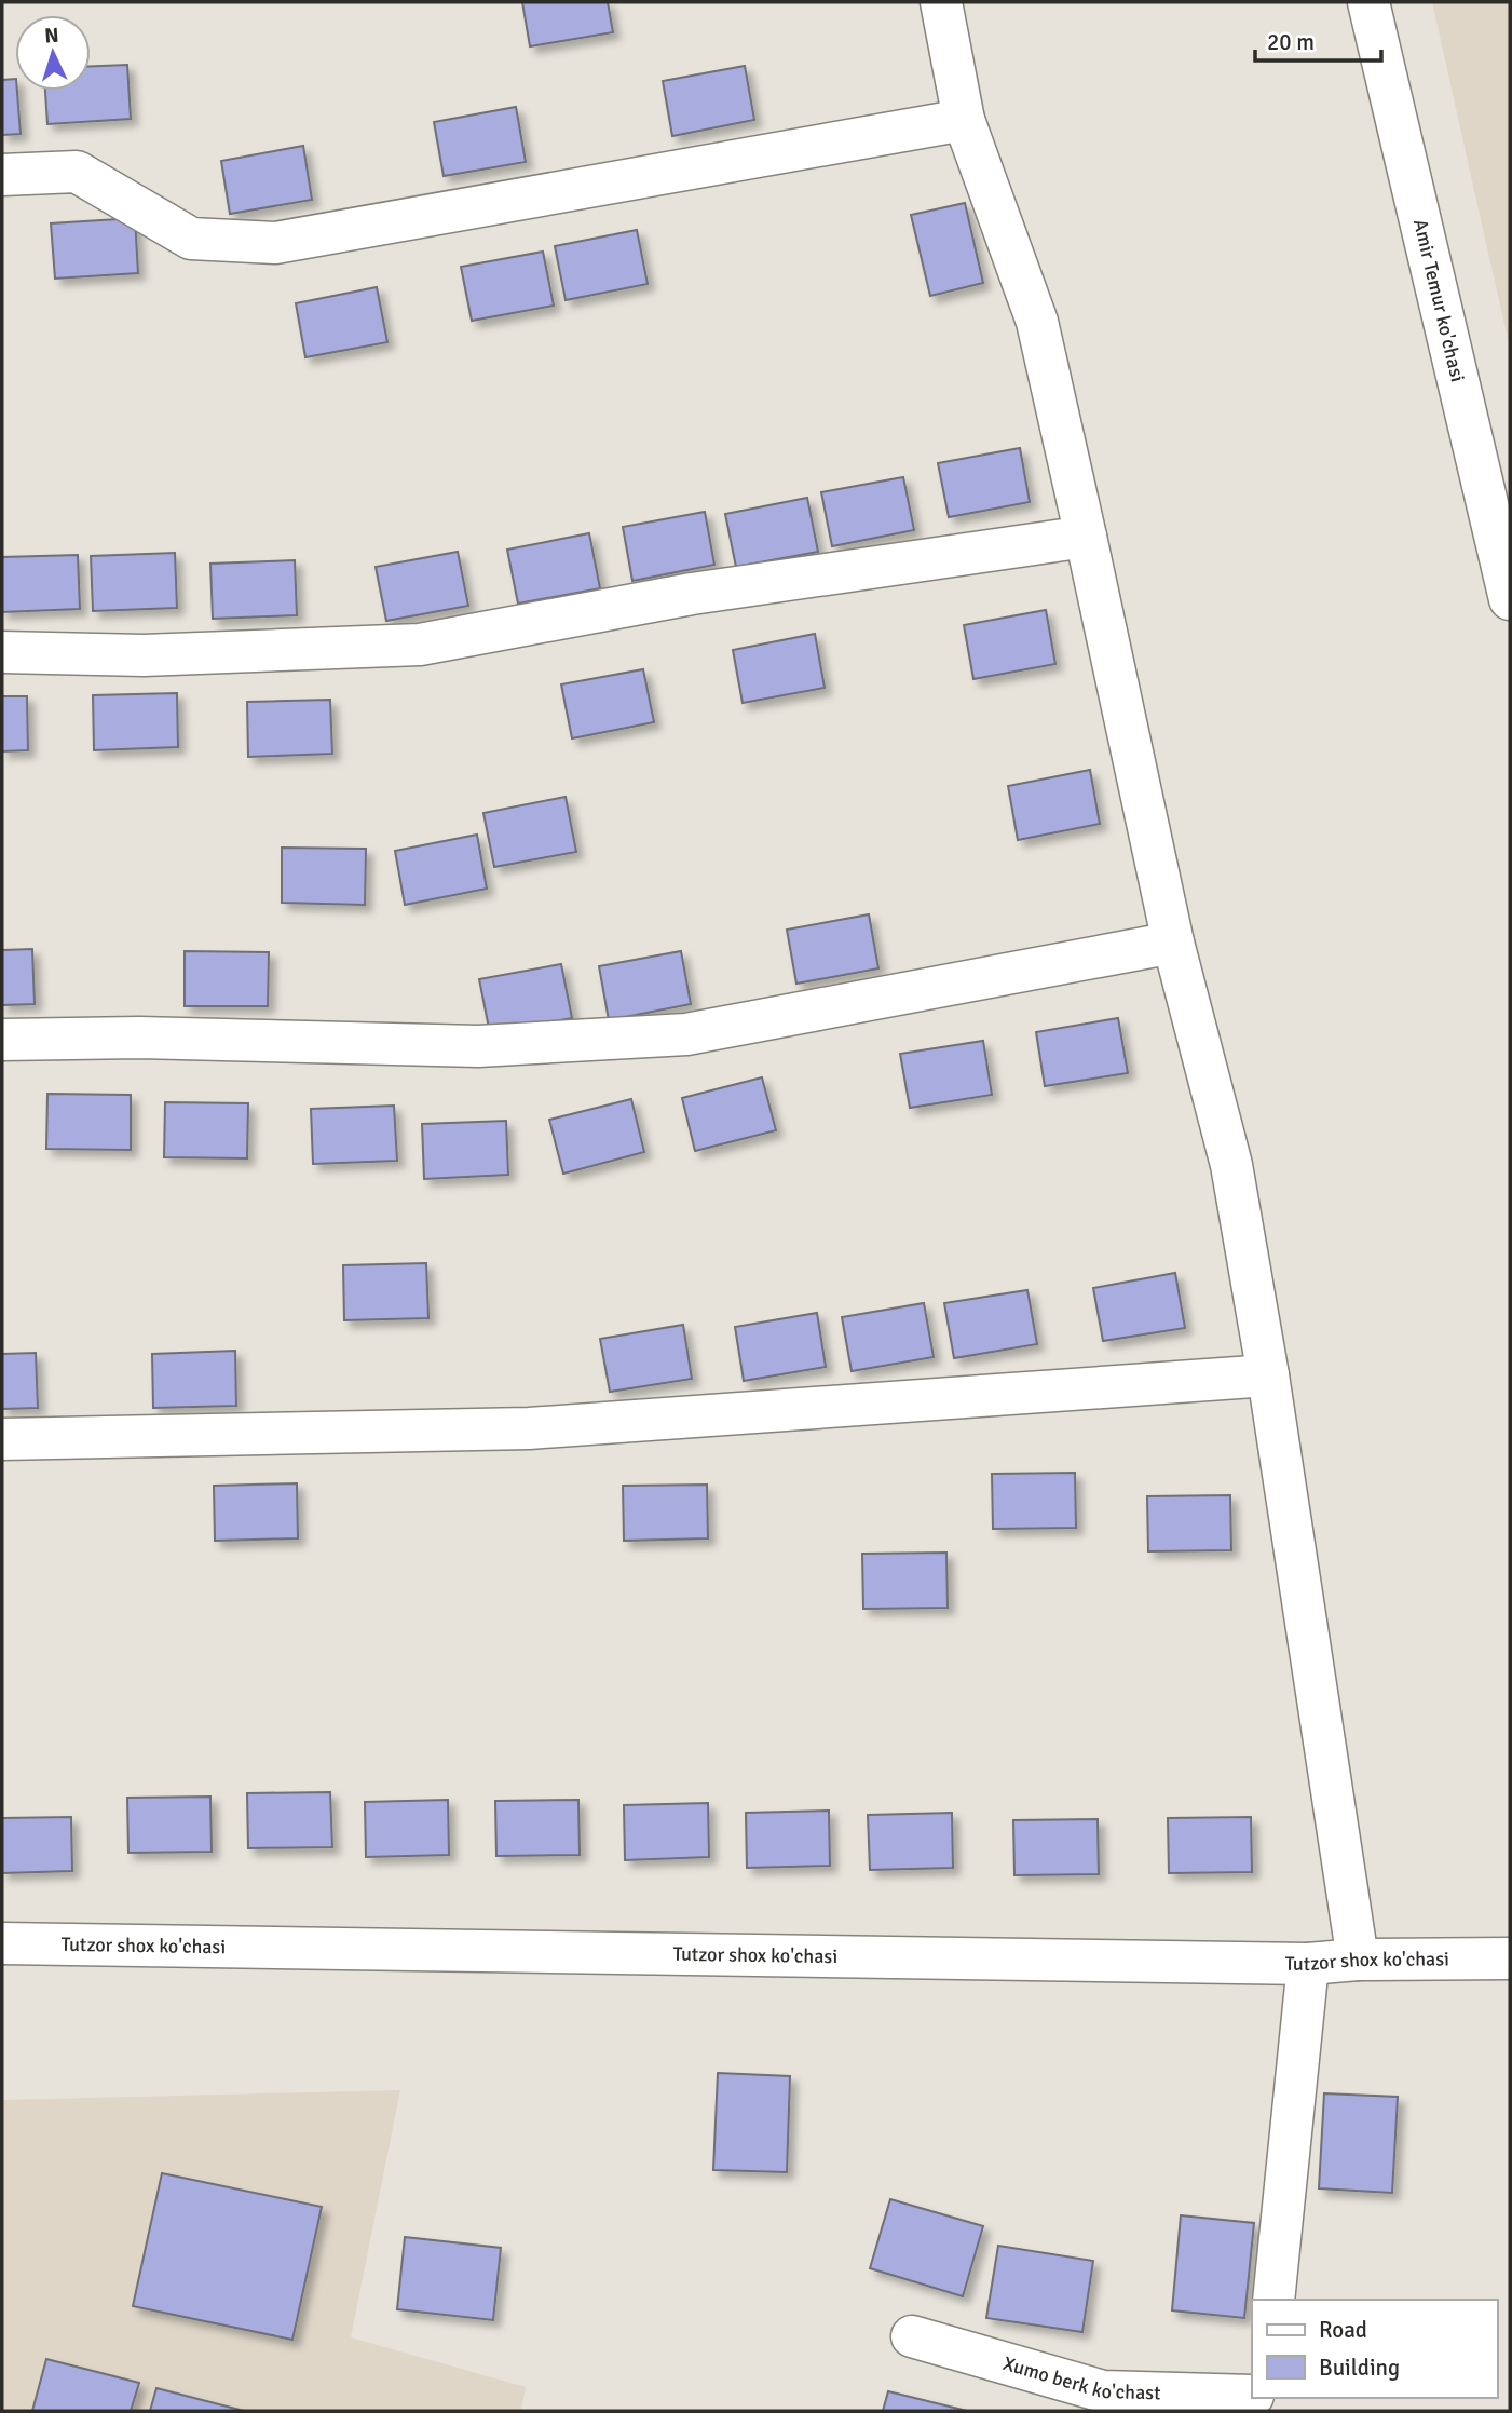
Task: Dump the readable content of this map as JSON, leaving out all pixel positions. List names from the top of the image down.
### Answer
{
  "streets": {
    "street": ["Amir Temur ko'chasi", "Tutzor shox ko'chasi", "Xumo berk ko'chast"]
  },
  "legend": ["Road", "Building"],
  "scale_bar": "20 m",
  "north": "top"
}
